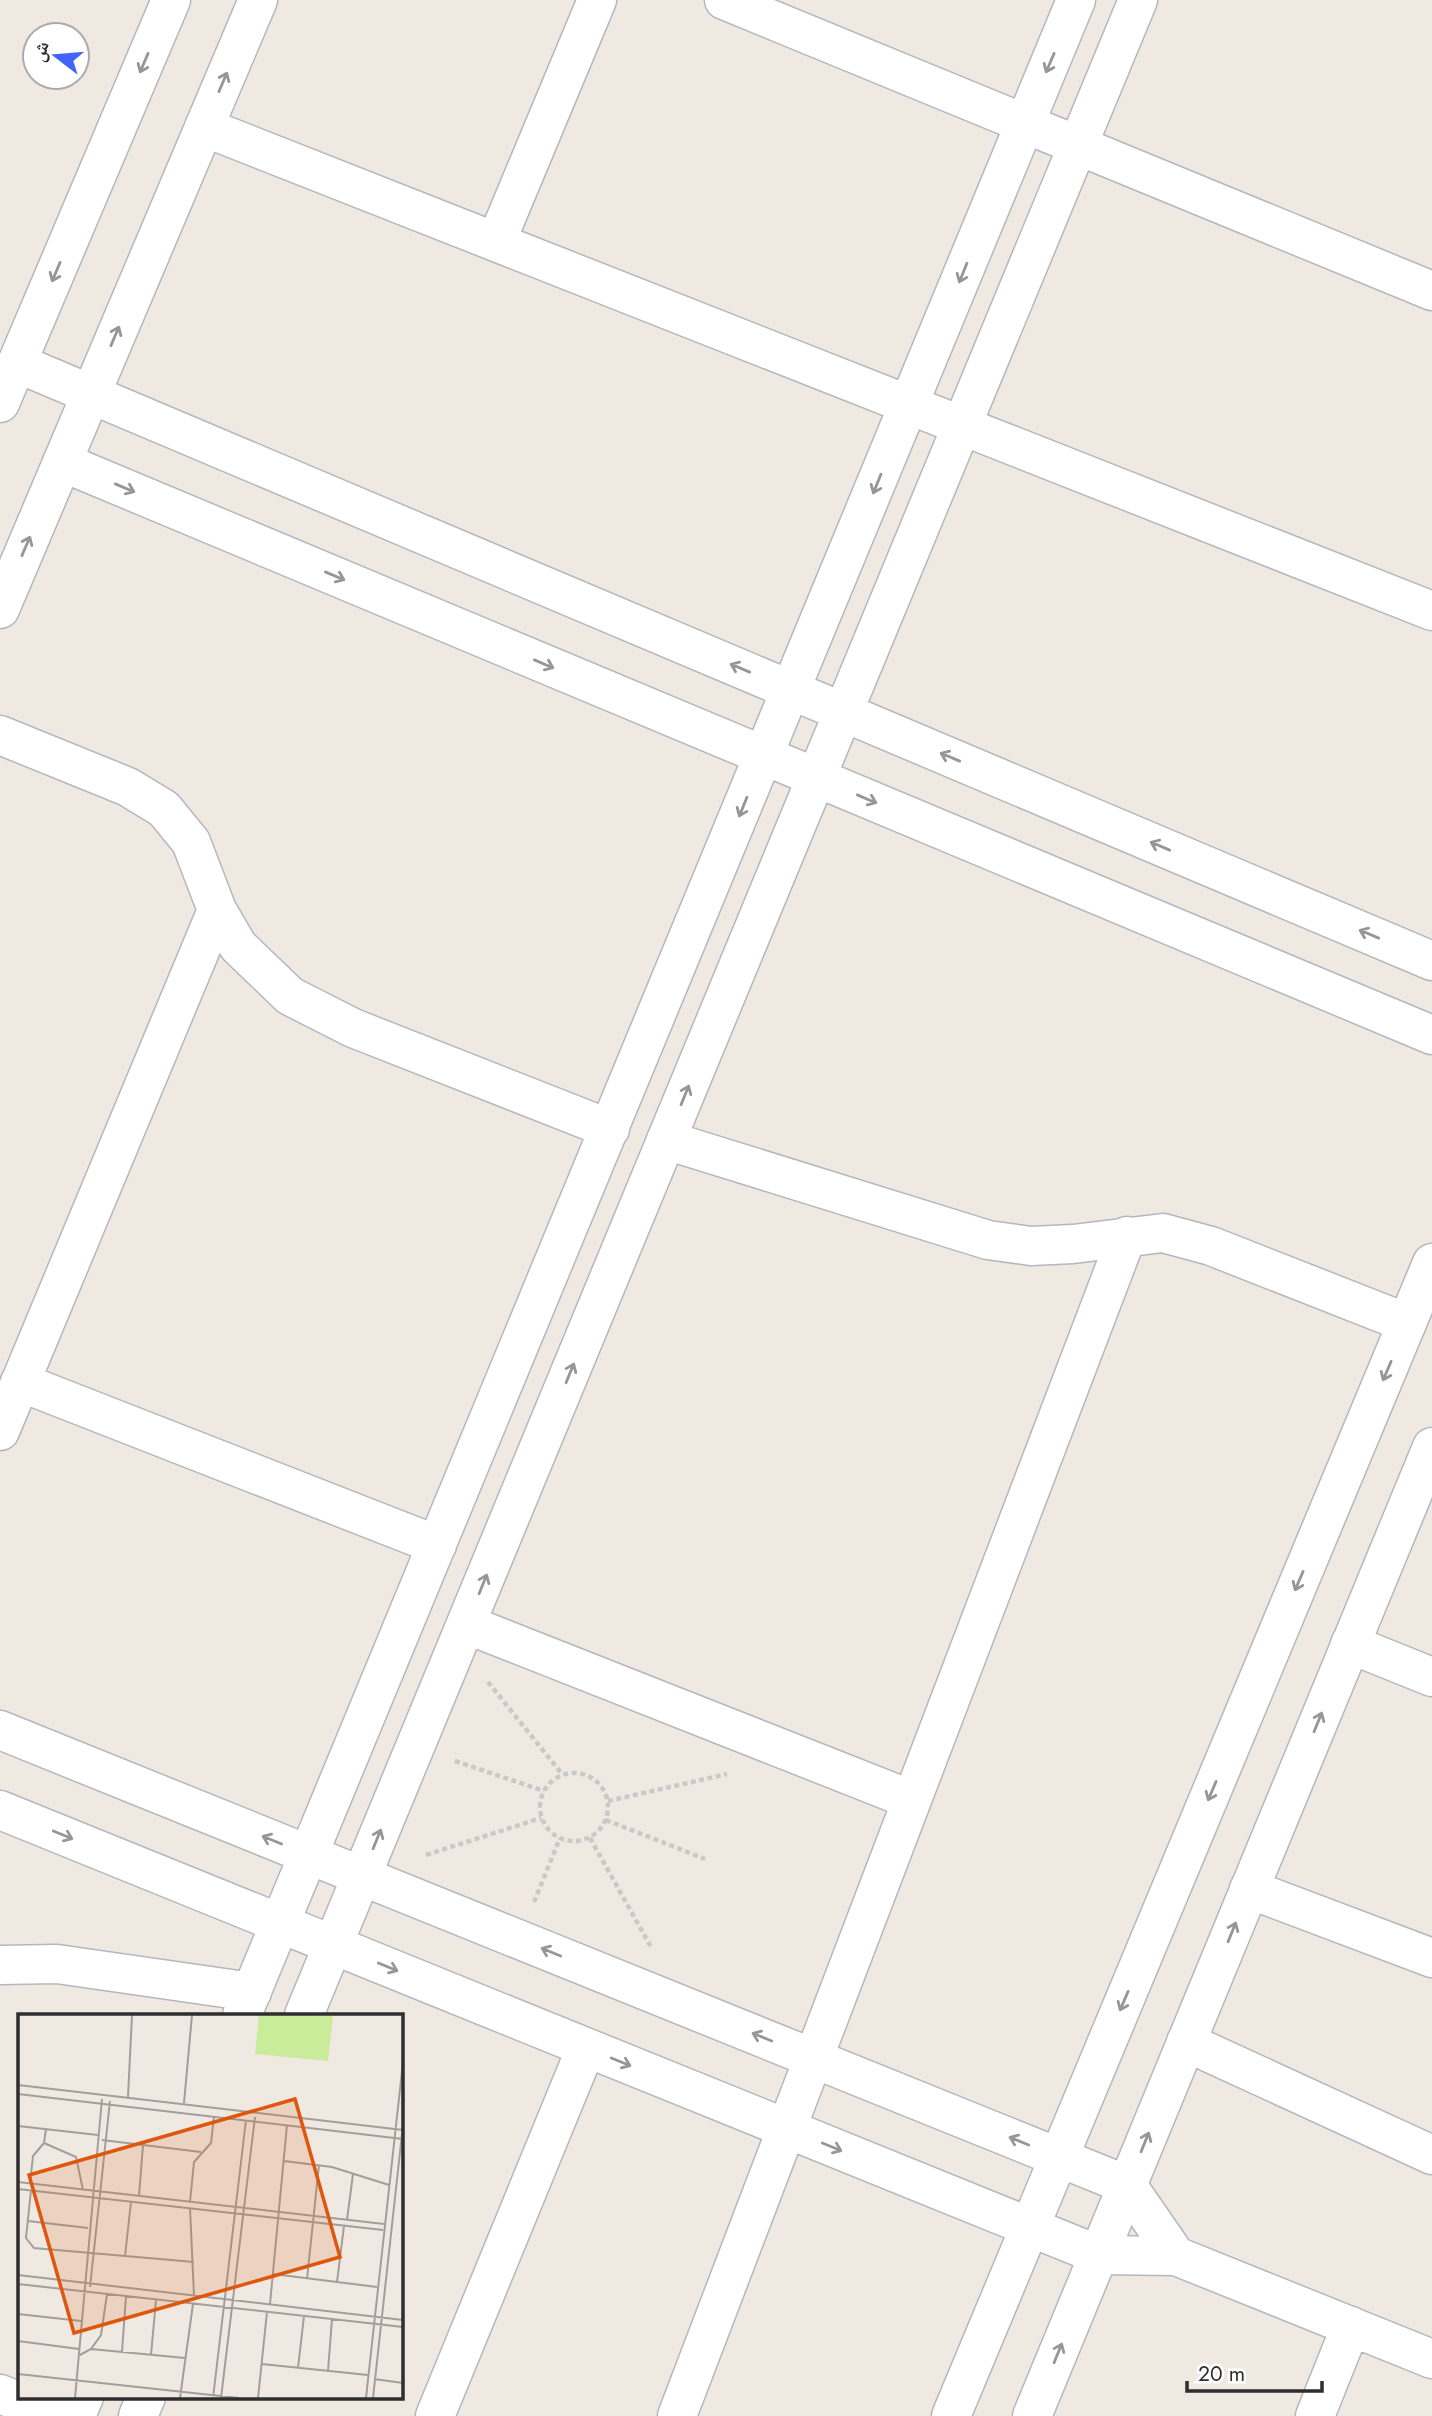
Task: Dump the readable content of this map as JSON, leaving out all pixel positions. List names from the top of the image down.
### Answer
{
  "scale_bar": "20 m",
  "north": "left"
}
